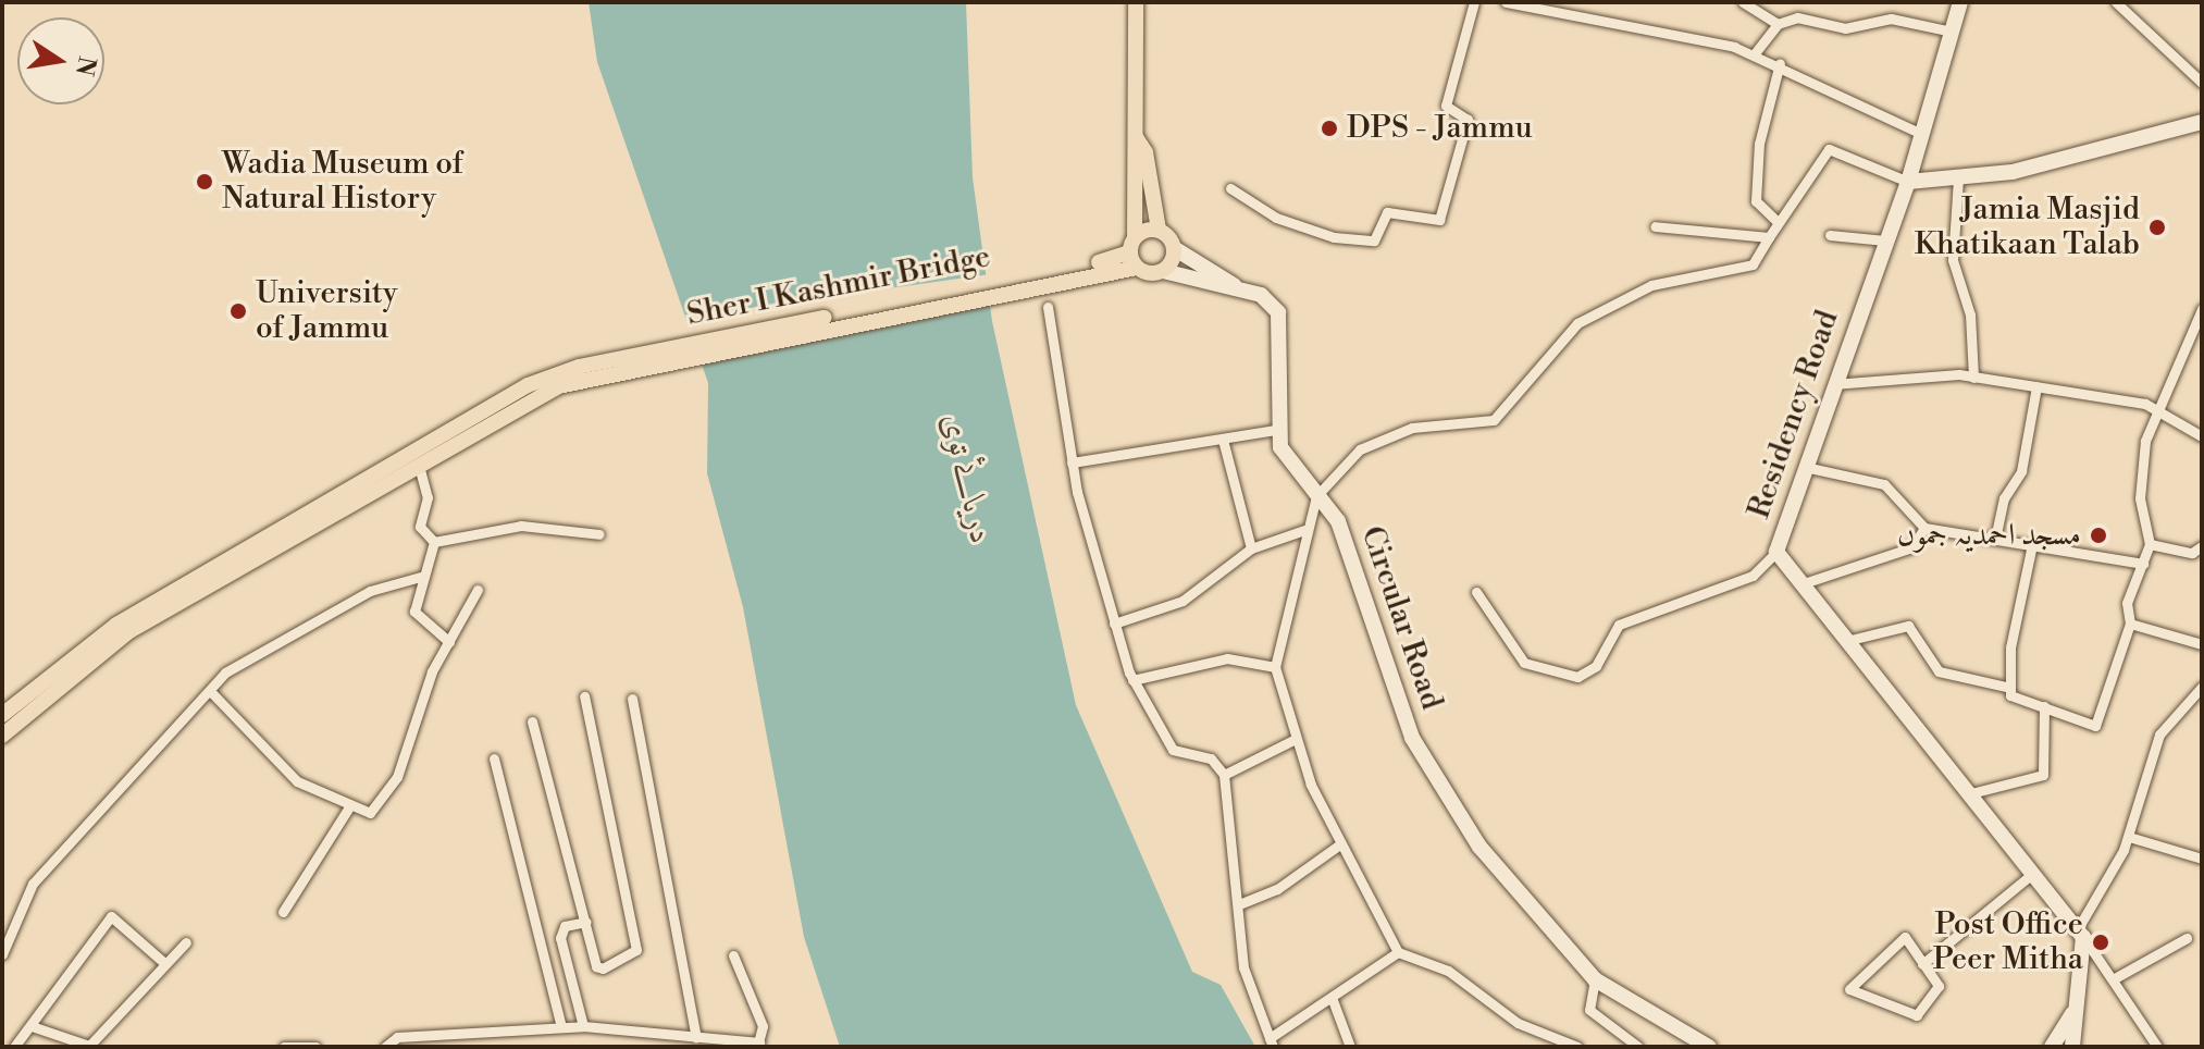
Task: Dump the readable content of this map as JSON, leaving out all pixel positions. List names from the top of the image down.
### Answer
{
  "streets": {
    "main road": ["Sher I Kashmir Bridge", "Residency Road", "Circular Road"]
  },
  "water": ["دریائے توی"],
  "places": [
    "DPS - Jammu",
    "Wadia Museum of Natural History",
    "Jamia Masjid Khatikaan Talab",
    "University of Jammu",
    "مسجد احمدیہ جموں",
    "Post Office Peer Mitha"
  ],
  "north": "right"
}
